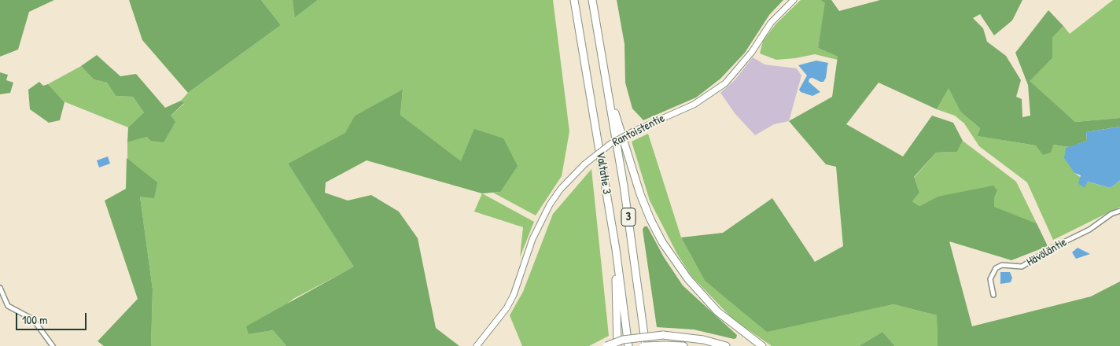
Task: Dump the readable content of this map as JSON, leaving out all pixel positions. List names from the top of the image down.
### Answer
{
  "streets": {
    "highway": ["Valtatie 3", "3"],
    "street": ["Rantoistentie", "Hävöläntie"]
  },
  "scale_bar": "100 m"
}
